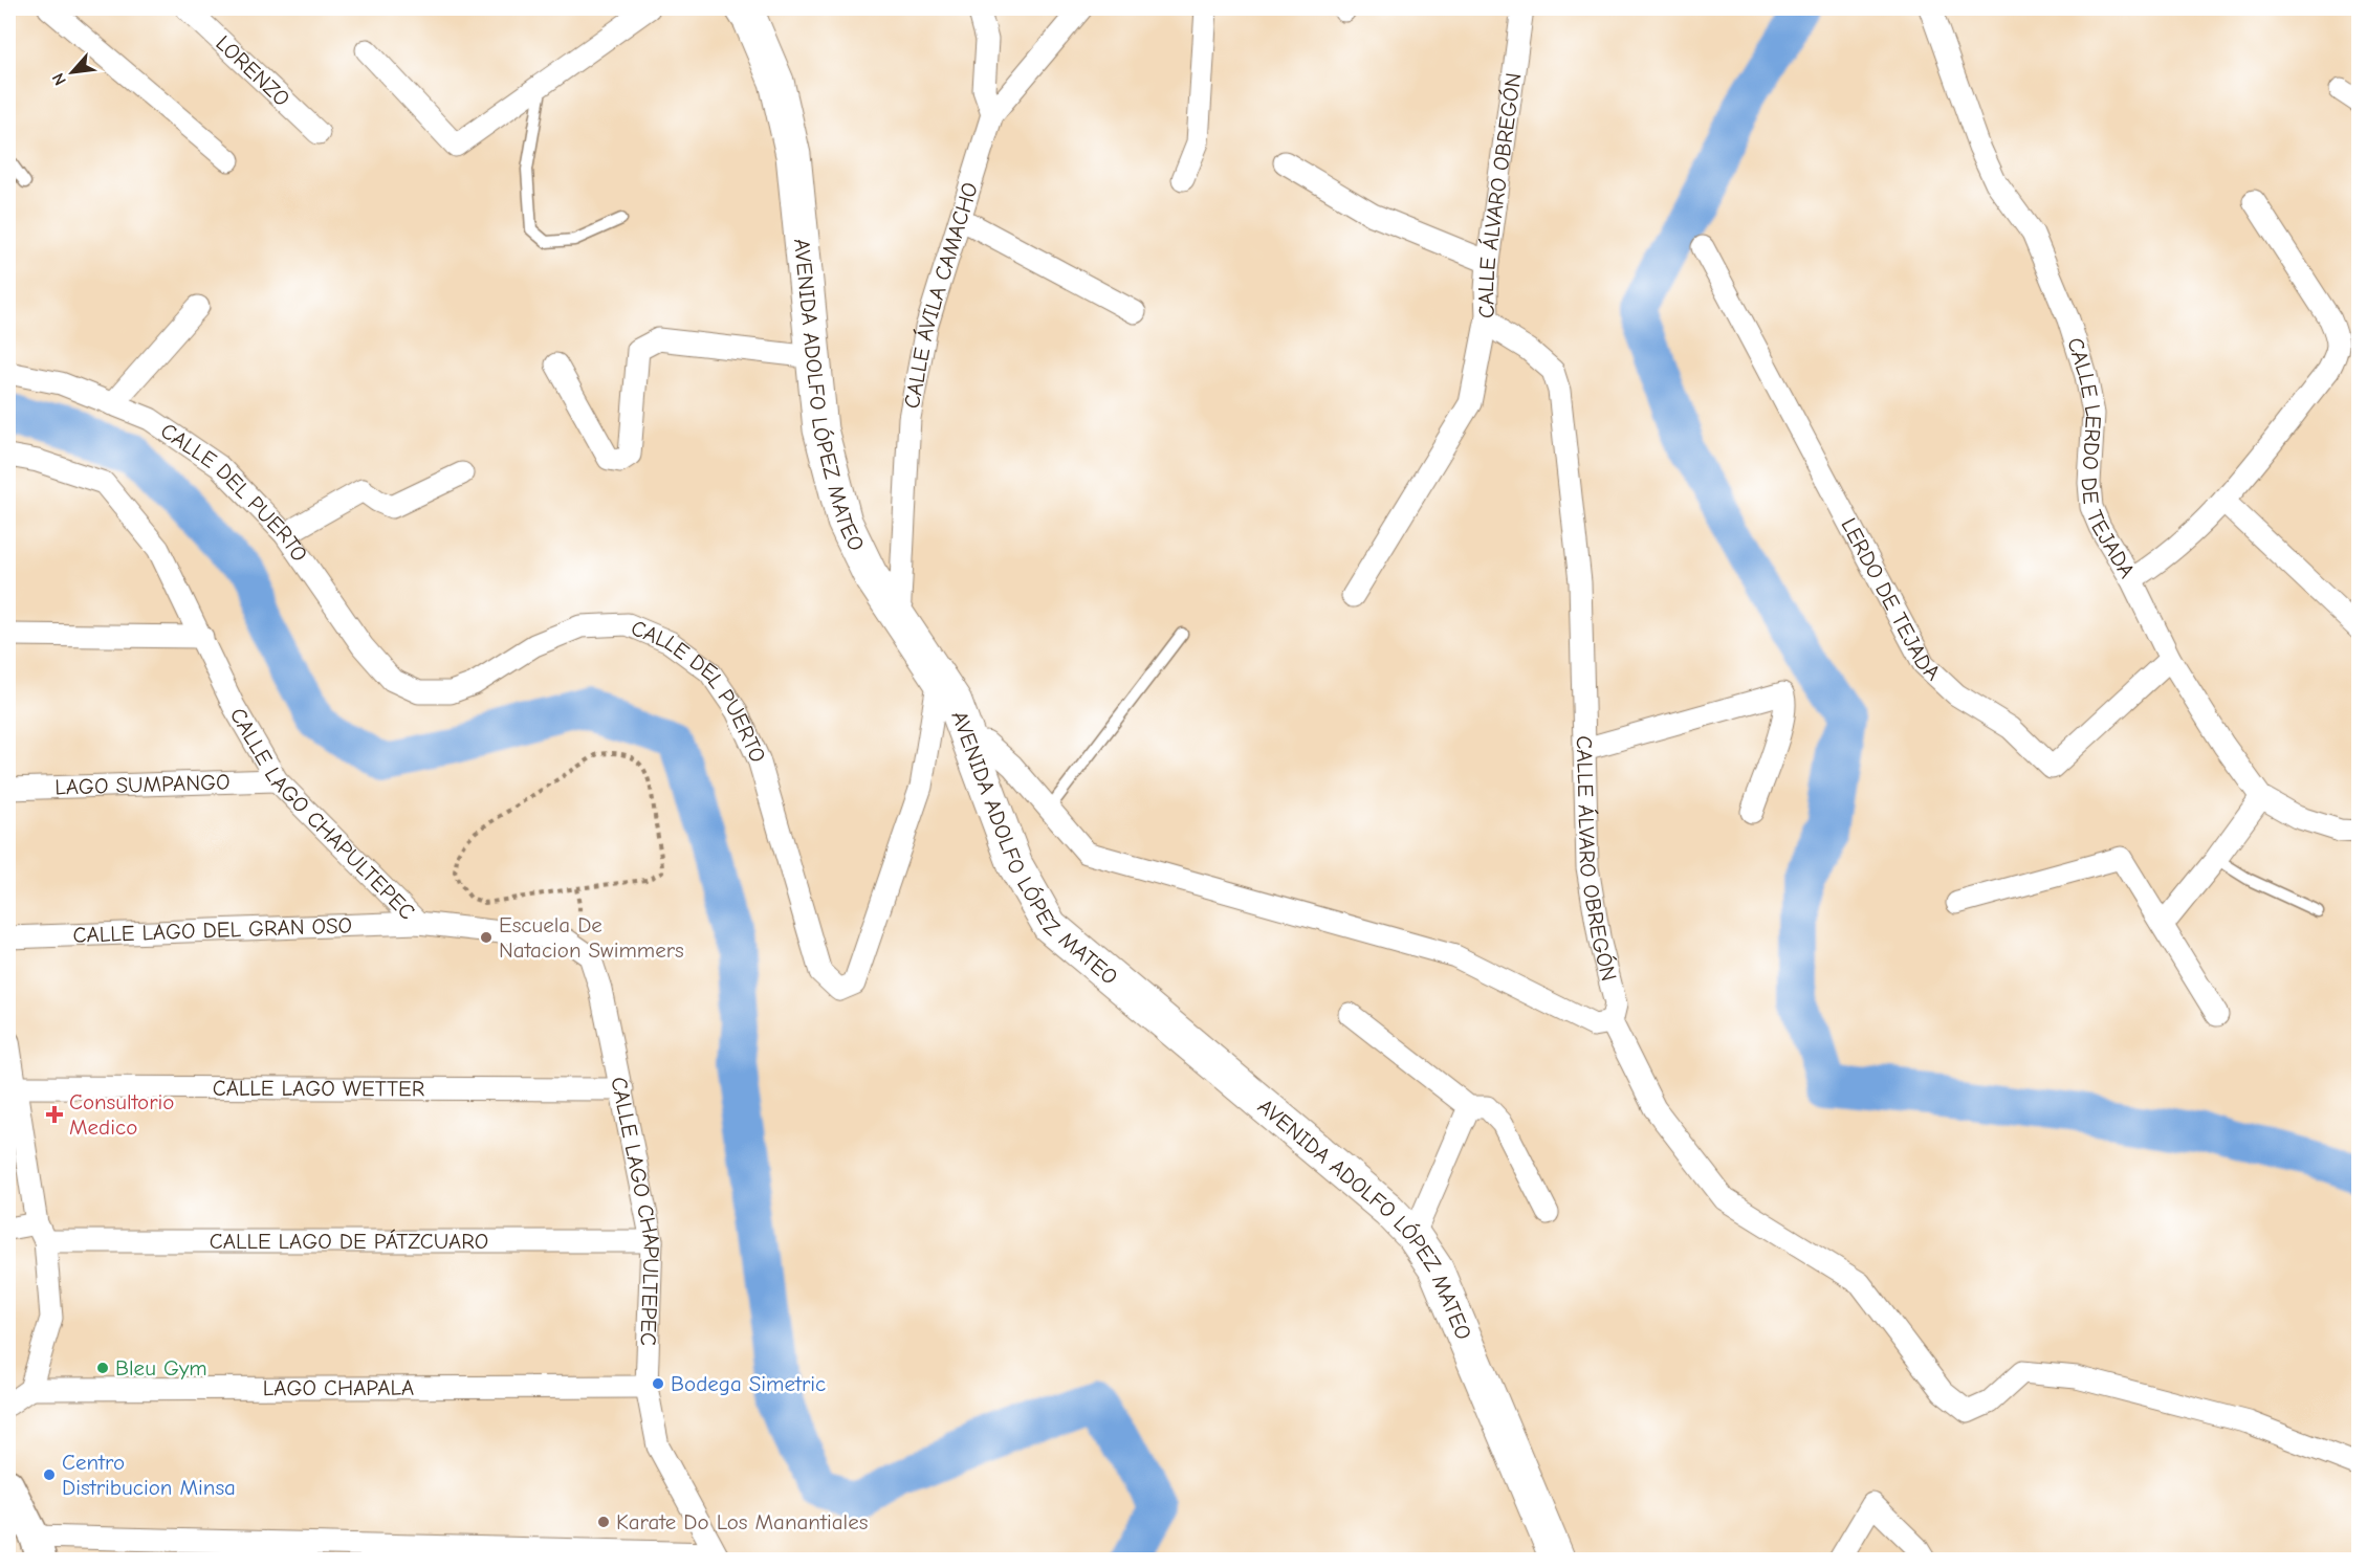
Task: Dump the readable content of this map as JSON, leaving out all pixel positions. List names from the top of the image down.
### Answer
{
  "streets": {
    "main road": ["AVENIDA ADOLFO LÓPEZ MATEO"],
    "street": [
      "LORENZO",
      "CALLE ÁLVARO OBREGÓN",
      "CALLE ÁVILA CAMACHO",
      "CALLE LERDO DE TEJADA",
      "CALLE DEL PUERTO",
      "LERDO DE TEJADA",
      "LAGO SUMPANGO",
      "CALLE LAGO CHAPULTEPEC",
      "CALLE LAGO DEL GRAN OSO",
      "CALLE LAGO WETTER",
      "CALLE LAGO DE PÁTZCUARO",
      "LAGO CHAPALA"
    ]
  },
  "crossings": [
    ["CALLE ÁVILA CAMACHO", "AVENIDA ADOLFO LÓPEZ MATEO"],
    ["AVENIDA ADOLFO LÓPEZ MATEO", "CALLE DEL PUERTO"],
    ["CALLE LERDO DE TEJADA", "LERDO DE TEJADA"],
    ["LAGO SUMPANGO", "CALLE LAGO CHAPULTEPEC"],
    ["CALLE LAGO CHAPULTEPEC", "CALLE LAGO DEL GRAN OSO"],
    ["CALLE LAGO CHAPULTEPEC", "CALLE LAGO WETTER"],
    ["CALLE LAGO CHAPULTEPEC", "CALLE LAGO DE PÁTZCUARO"],
    ["CALLE LAGO CHAPULTEPEC", "LAGO CHAPALA"]
  ],
  "places": {
    "other": [
      "Escuela De Natacion Swimmers",
      "Bleu Gym",
      "Bodega Simetric",
      "Centro Distribucion Minsa",
      "Karate Do Los Manantiales"
    ],
    "health": ["Consultorio Medico"]
  },
  "north": "bottom left"
}
